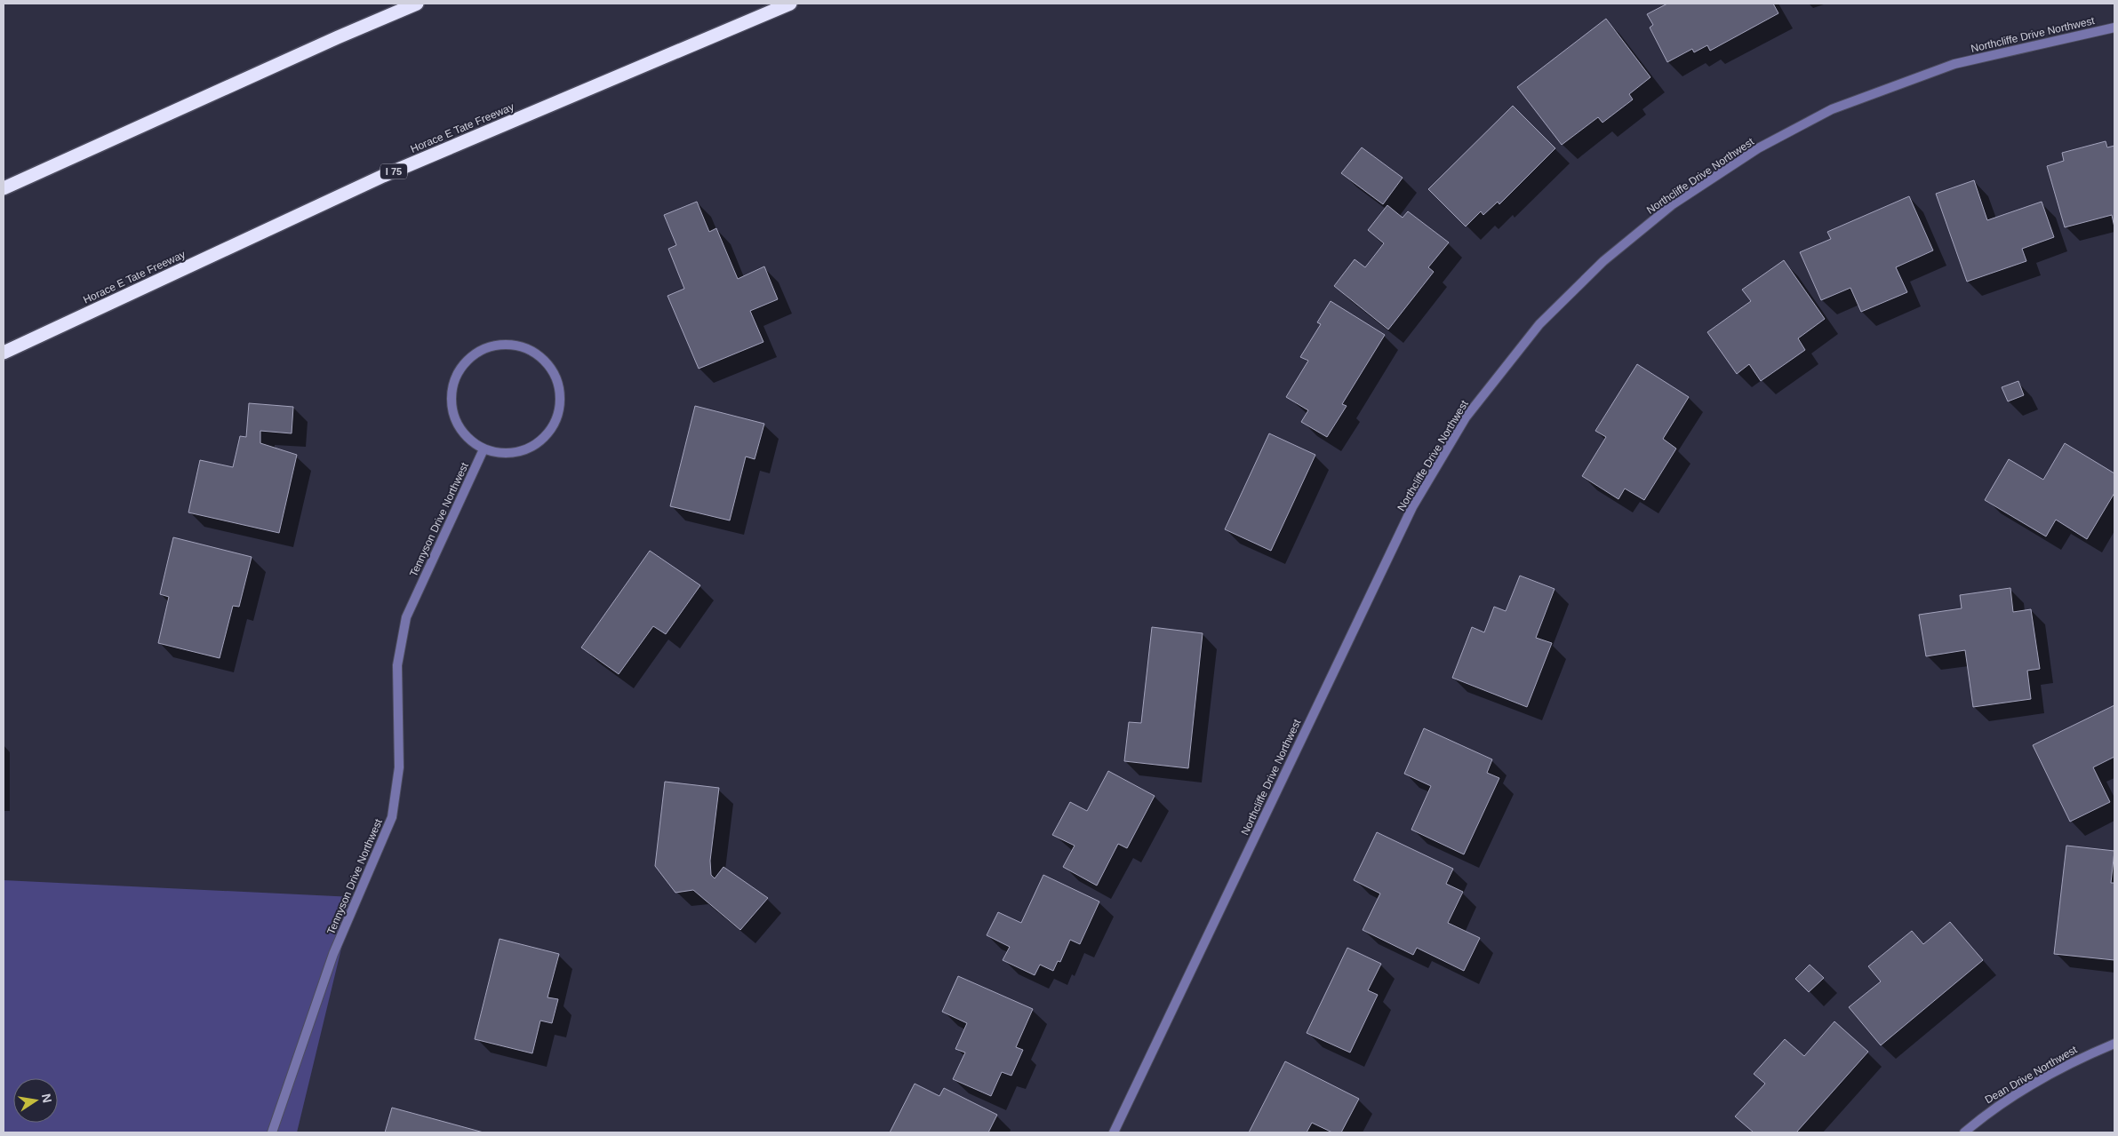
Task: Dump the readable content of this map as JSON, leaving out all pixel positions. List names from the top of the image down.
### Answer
{
  "streets": {
    "highway": ["Horace E Tate Freeway", "I 75"],
    "street": ["Northcliffe Drive Northwest", "Tennyson Drive Northwest", "Dean Drive Northwest"]
  },
  "north": "right"
}
